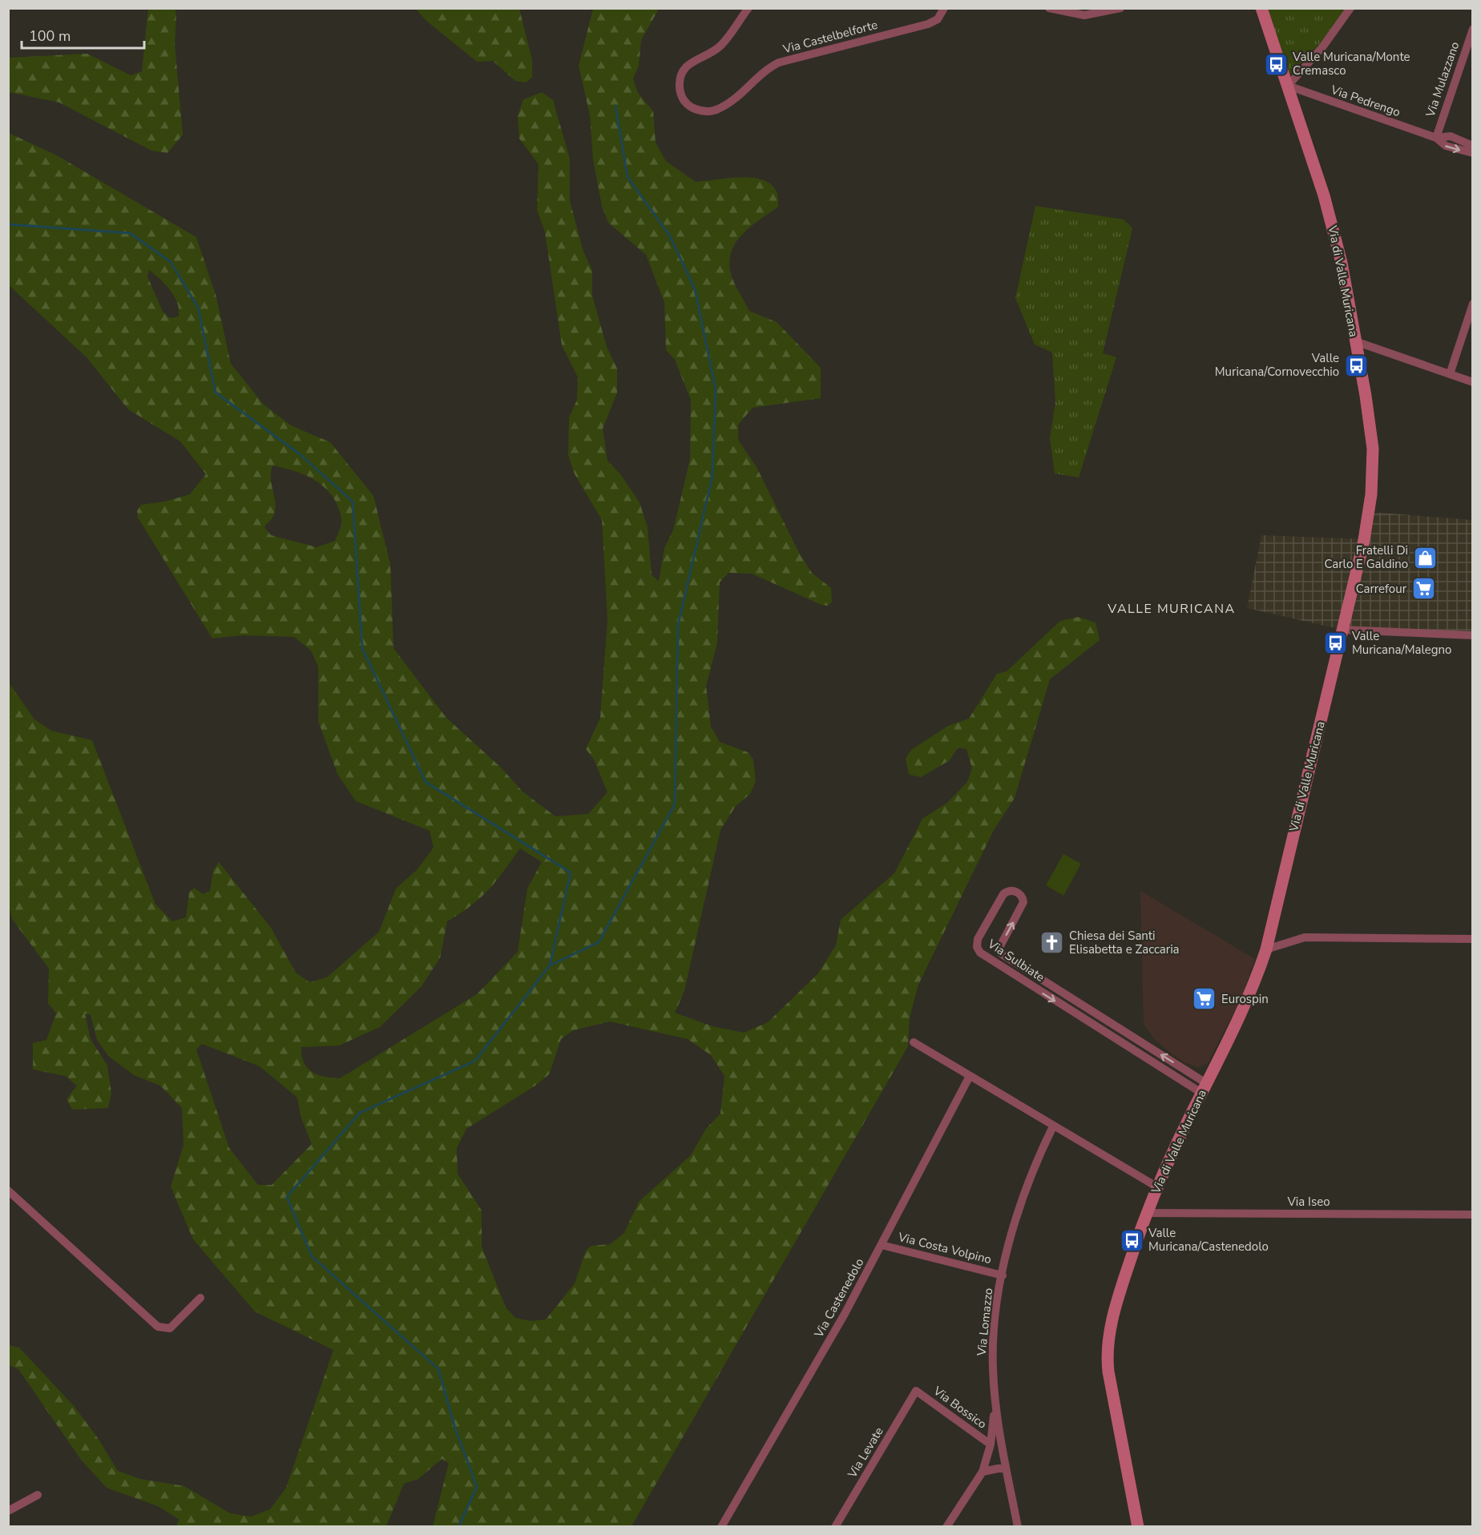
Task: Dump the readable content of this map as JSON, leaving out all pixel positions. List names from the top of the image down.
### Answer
{
  "streets": {
    "street": [
      "Via Castelbelforte",
      "Via Mulazzano",
      "Via Pedrengo",
      "Via di Valle Muricana",
      "Via Sulbiate",
      "Via Iseo",
      "Via Costa Volpino",
      "Via Castenedolo",
      "Via Lomazzo",
      "Via Bossico",
      "Via Levate"
    ]
  },
  "crossings": [
    ["Via Mulazzano", "Via Pedrengo"],
    ["Via Pedrengo", "Via di Valle Muricana"],
    ["Via di Valle Muricana", "Via Sulbiate"],
    ["Via di Valle Muricana", "Via Iseo"],
    ["Via Costa Volpino", "Via Castenedolo"],
    ["Via Costa Volpino", "Via Lomazzo"],
    ["Via Bossico", "Via Levate"]
  ],
  "districts": ["VALLE MURICANA"],
  "places": {
    "bus stop": [
      "Valle Muricana/Monte Cremasco",
      "Valle Muricana/Cornovecchio",
      "Valle Muricana/Malegno",
      "Valle Muricana/Castenedolo"
    ],
    "shop": ["Fratelli Di Carlo E Galdino"],
    "supermarket": ["Carrefour", "Eurospin"],
    "church": ["Chiesa dei Santi Elisabetta e Zaccaria"]
  },
  "scale_bar": "100 m"
}
